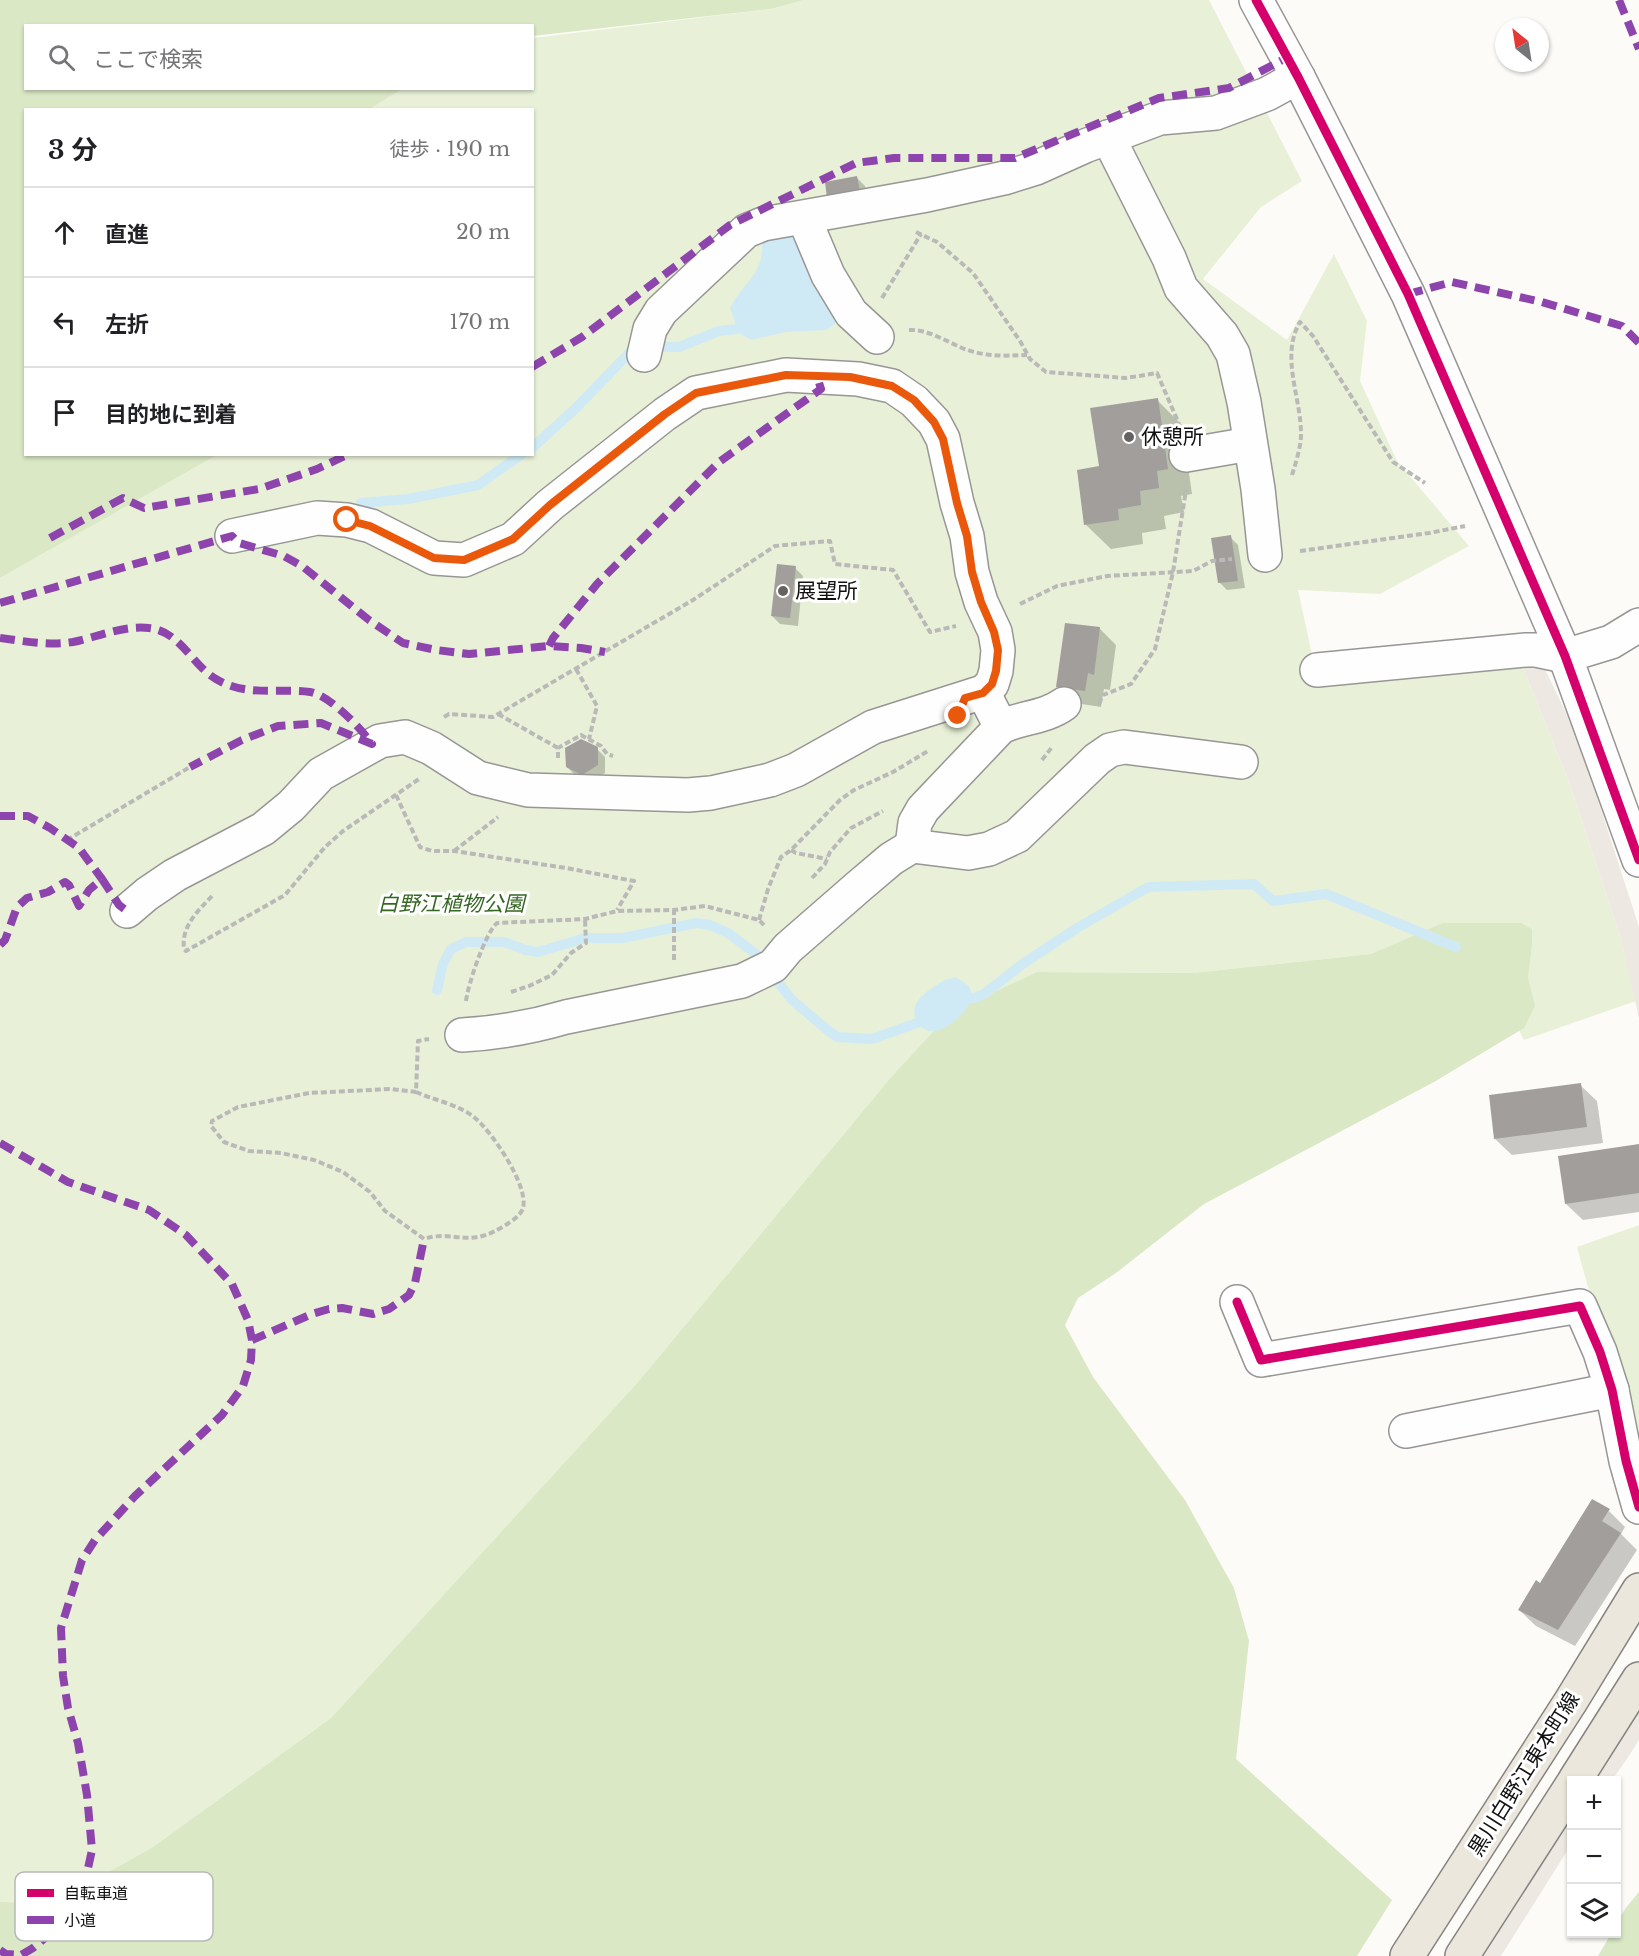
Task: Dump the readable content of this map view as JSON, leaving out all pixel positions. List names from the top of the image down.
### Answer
{
  "streets": {
    "main road": ["黒川白野江東本町線"]
  },
  "parks": ["白野江植物公園"],
  "places": ["休憩所", "展望所"],
  "legend": ["自転車道", "小道"],
  "north": "top left",
  "page": {
    "search": "ここで検索",
    "heading": ["3 分", "徒歩 · 190 m"],
    "list": [
      ["直進", "20 m"],
      ["左折", "170 m"],
      "目的地に到着"
    ],
    "map_buttons": ["+", "−"]
  }
}
